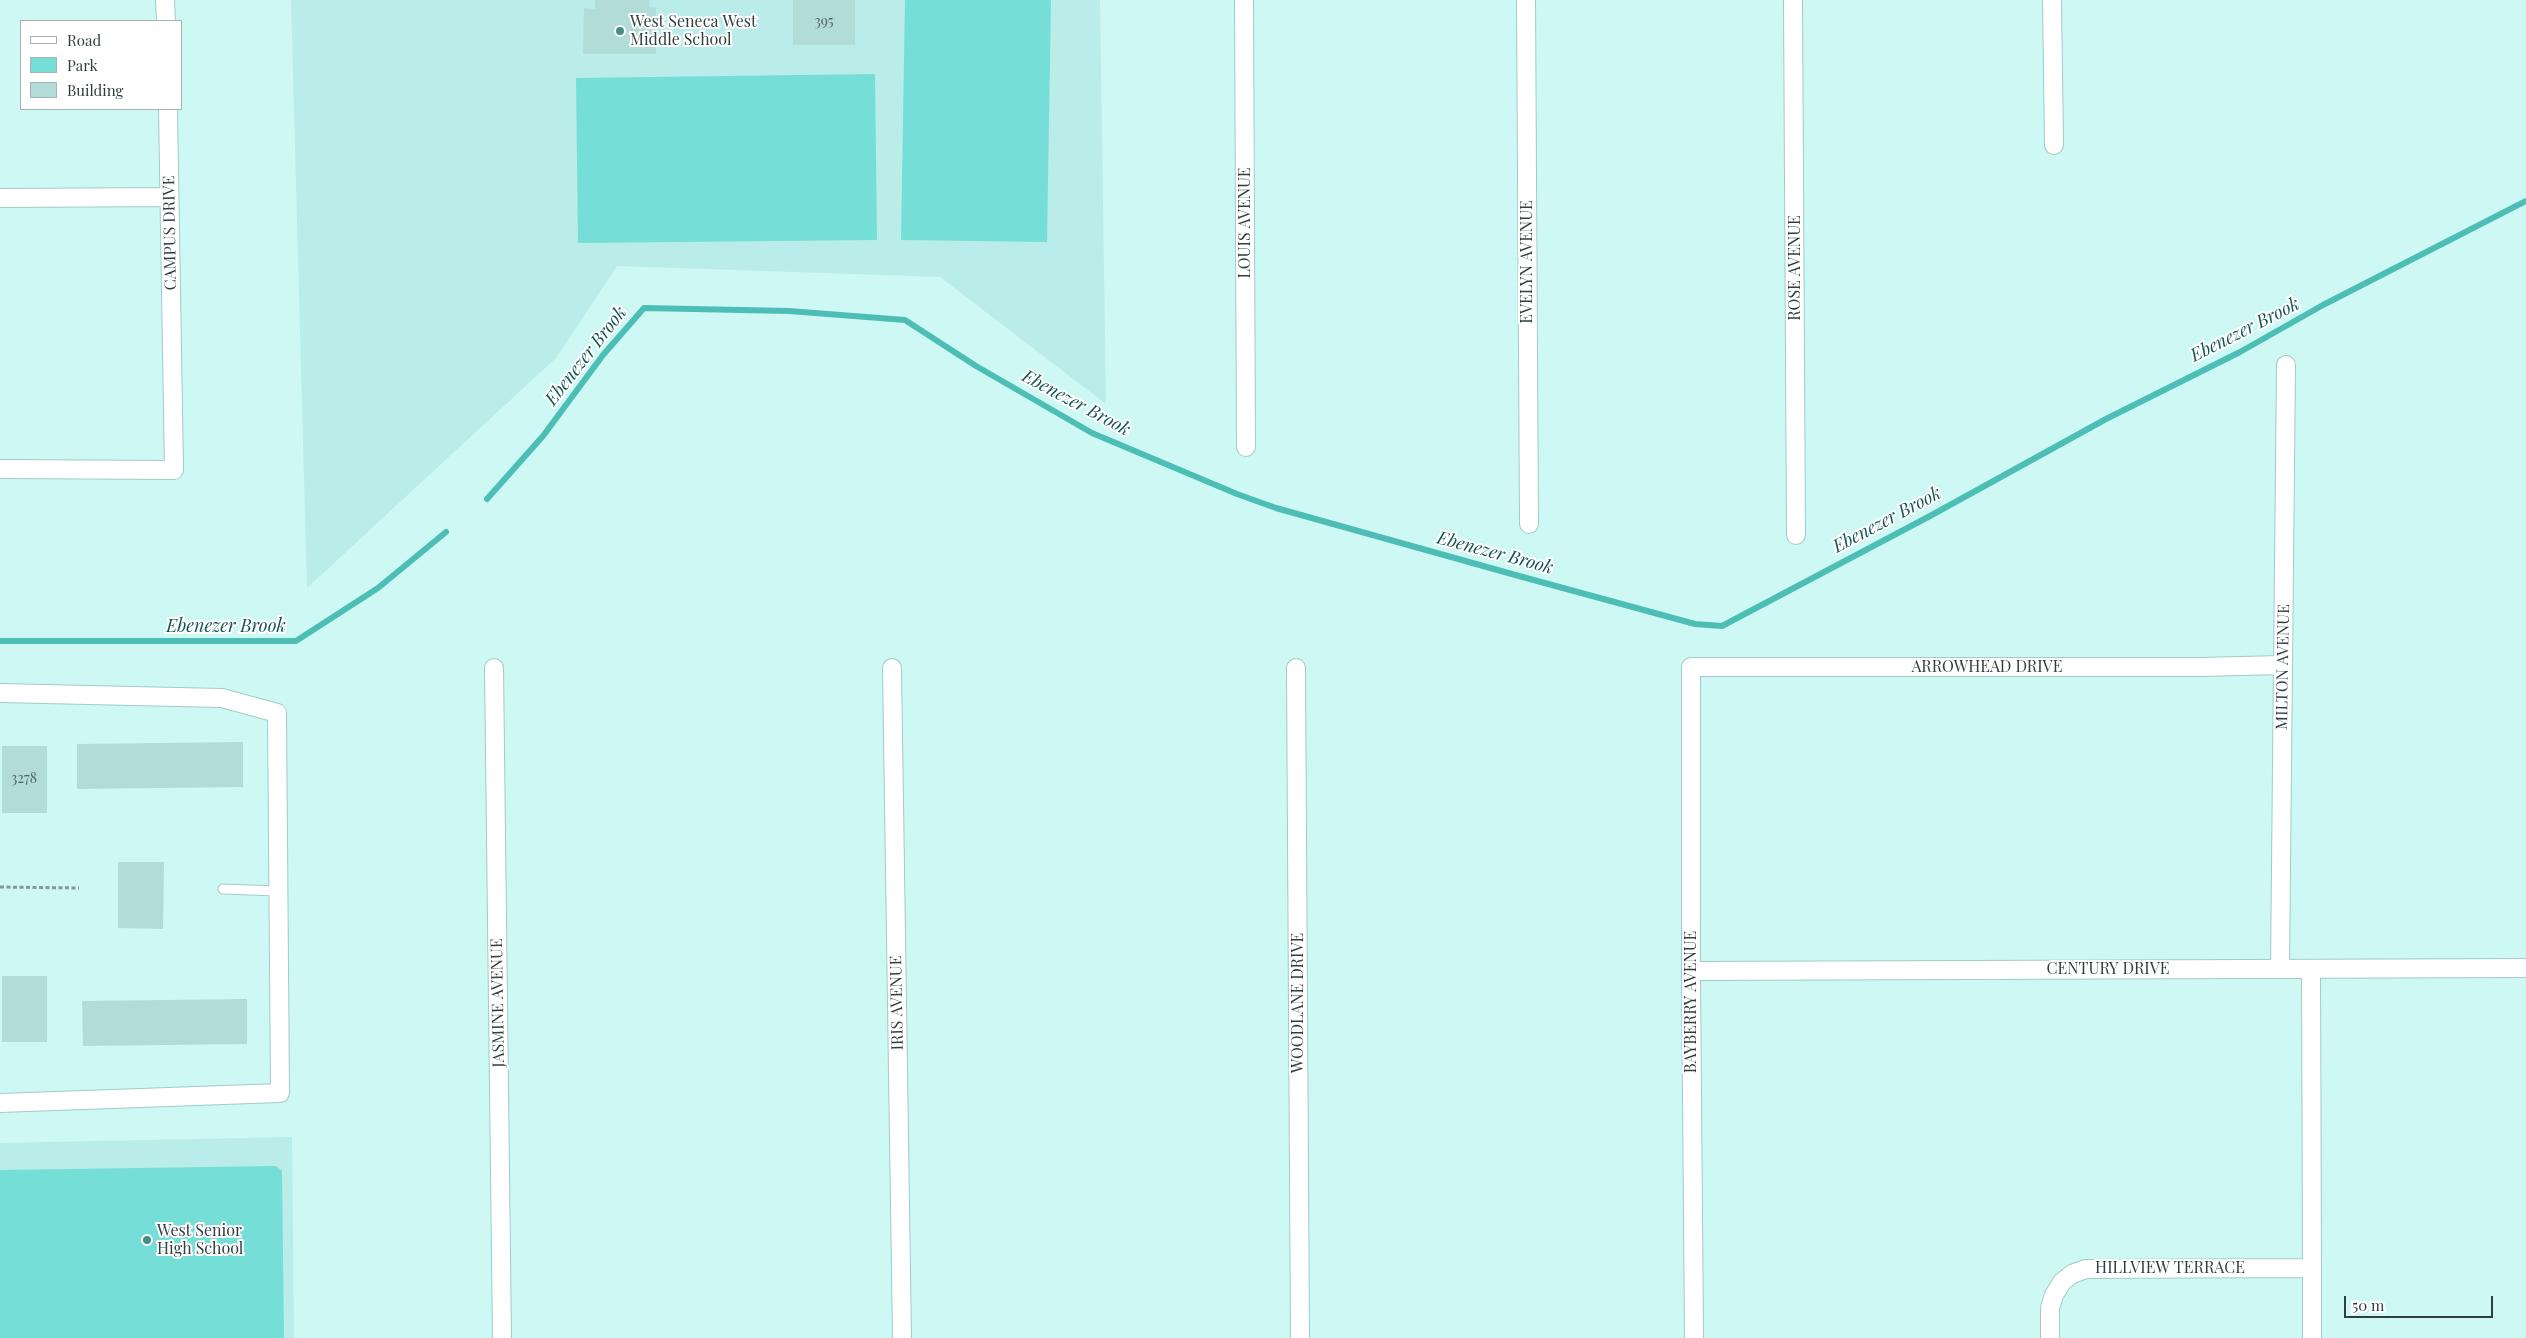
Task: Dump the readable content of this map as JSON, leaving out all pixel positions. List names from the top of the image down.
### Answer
{
  "streets": {
    "street": [
      "LOUIS AVENUE",
      "CAMPUS DRIVE",
      "EVELYN AVENUE",
      "ROSE AVENUE",
      "ARROWHEAD DRIVE",
      "MILTON AVENUE",
      "CENTURY DRIVE",
      "BAYBERRY AVENUE",
      "JASMINE AVENUE",
      "IRIS AVENUE",
      "WOODLANE DRIVE",
      "HILLVIEW TERRACE"
    ]
  },
  "crossings": [
    ["ARROWHEAD DRIVE", "MILTON AVENUE"],
    ["ARROWHEAD DRIVE", "BAYBERRY AVENUE"],
    ["MILTON AVENUE", "CENTURY DRIVE"],
    ["CENTURY DRIVE", "BAYBERRY AVENUE"]
  ],
  "water": ["Ebenezer Brook"],
  "places": ["West Seneca West Middle School", "West Senior High School"],
  "house_numbers": ["395", "3278"],
  "legend": ["Road", "Park", "Building"],
  "scale_bar": "50 m"
}
